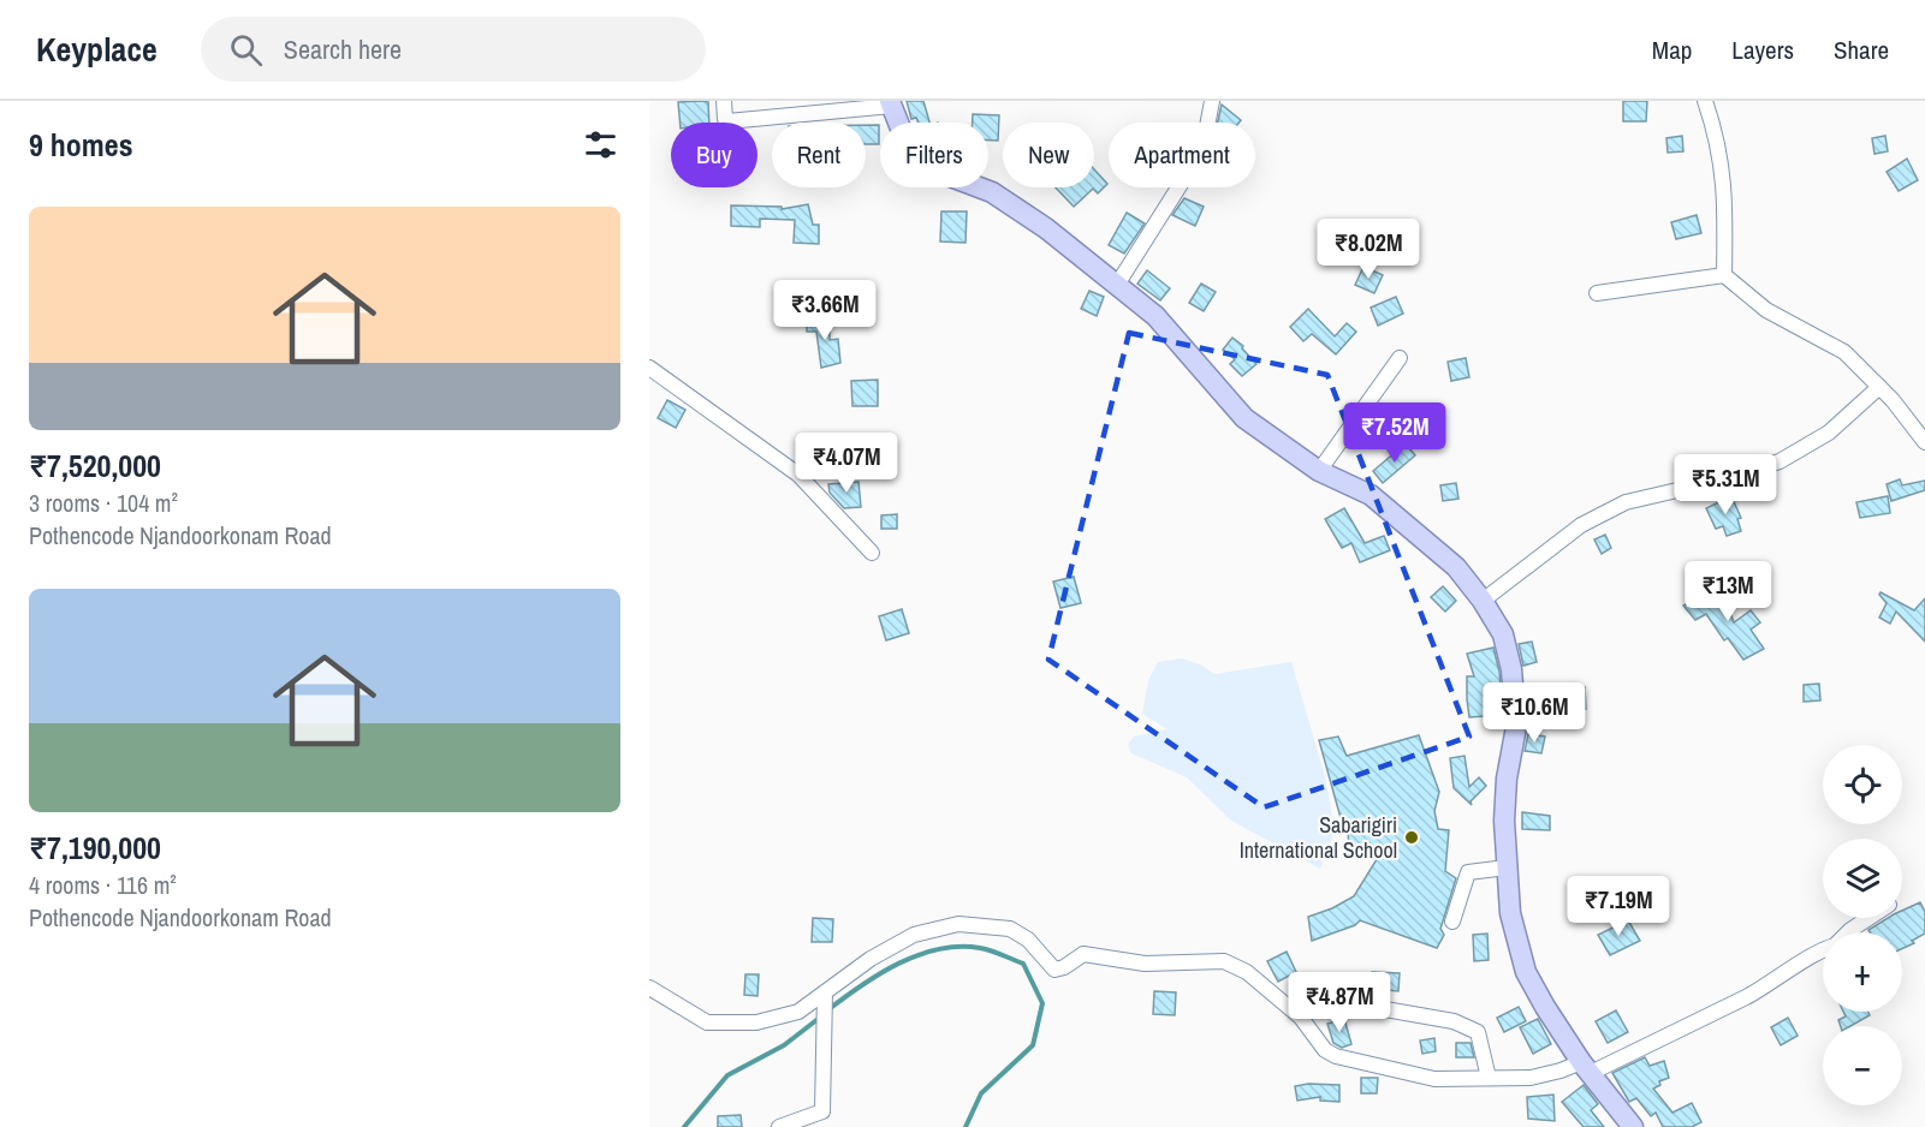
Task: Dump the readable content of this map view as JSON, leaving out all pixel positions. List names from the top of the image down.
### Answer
{
  "places": ["Sabarigiri International School"],
  "page": {
    "header": "Keyplace",
    "search": "Search here",
    "nav": ["Map", "Layers", "Share"],
    "heading": "9 homes",
    "chip": [
      "Buy",
      "Rent",
      "Filters",
      "New",
      "Apartment"
    ],
    "list": [
      {
        "name": "₹7,520,000",
        "note": "3 rooms · 104 m² · Pothencode Njandoorkonam Road"
      },
      {
        "name": "₹7,190,000",
        "note": "4 rooms · 116 m² · Pothencode Njandoorkonam Road"
      }
    ],
    "price": [
      "₹8.02M",
      "₹3.66M",
      "₹7.52M",
      "₹4.07M",
      "₹5.31M",
      "₹13M",
      "₹10.6M",
      "₹7.19M",
      "₹4.87M"
    ],
    "map_buttons": ["+", "−"]
  }
}
